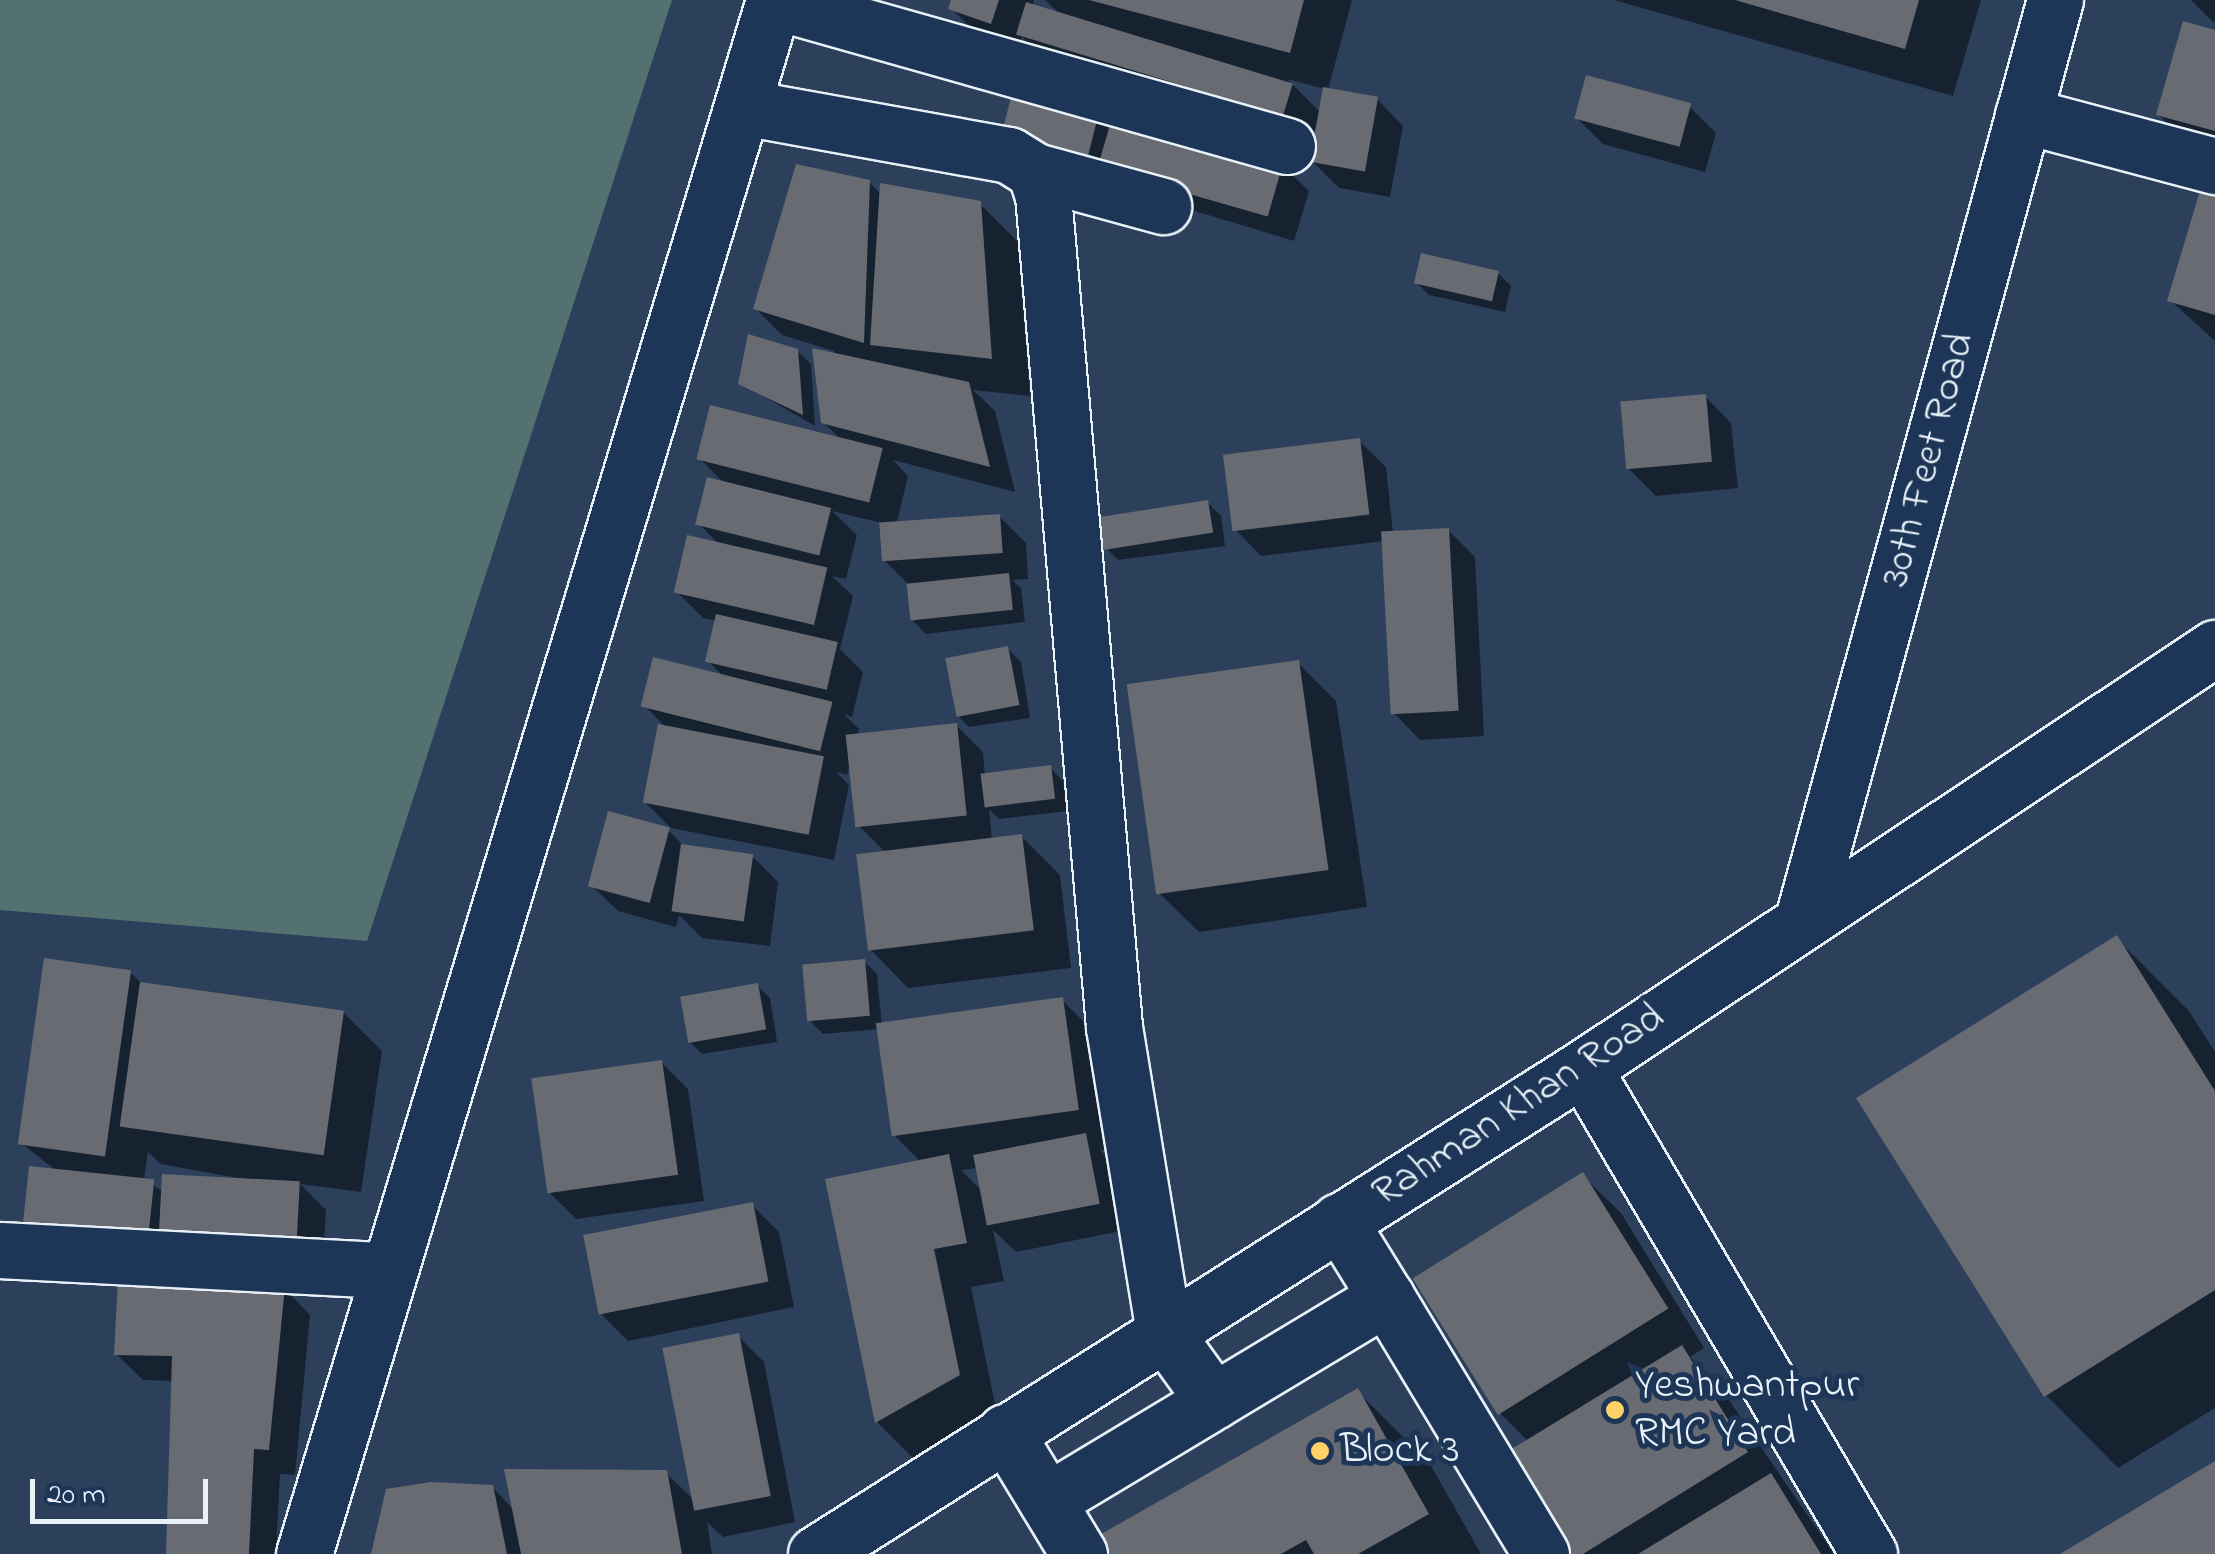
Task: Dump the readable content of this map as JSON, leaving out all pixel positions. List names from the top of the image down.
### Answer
{
  "streets": {
    "street": ["30th Feet Road", "Rahman Khan Road"]
  },
  "crossings": [
    ["30th Feet Road", "Rahman Khan Road"]
  ],
  "places": ["Yeshwantpur RMC Yard", "Block 3"],
  "scale_bar": "20 m"
}
